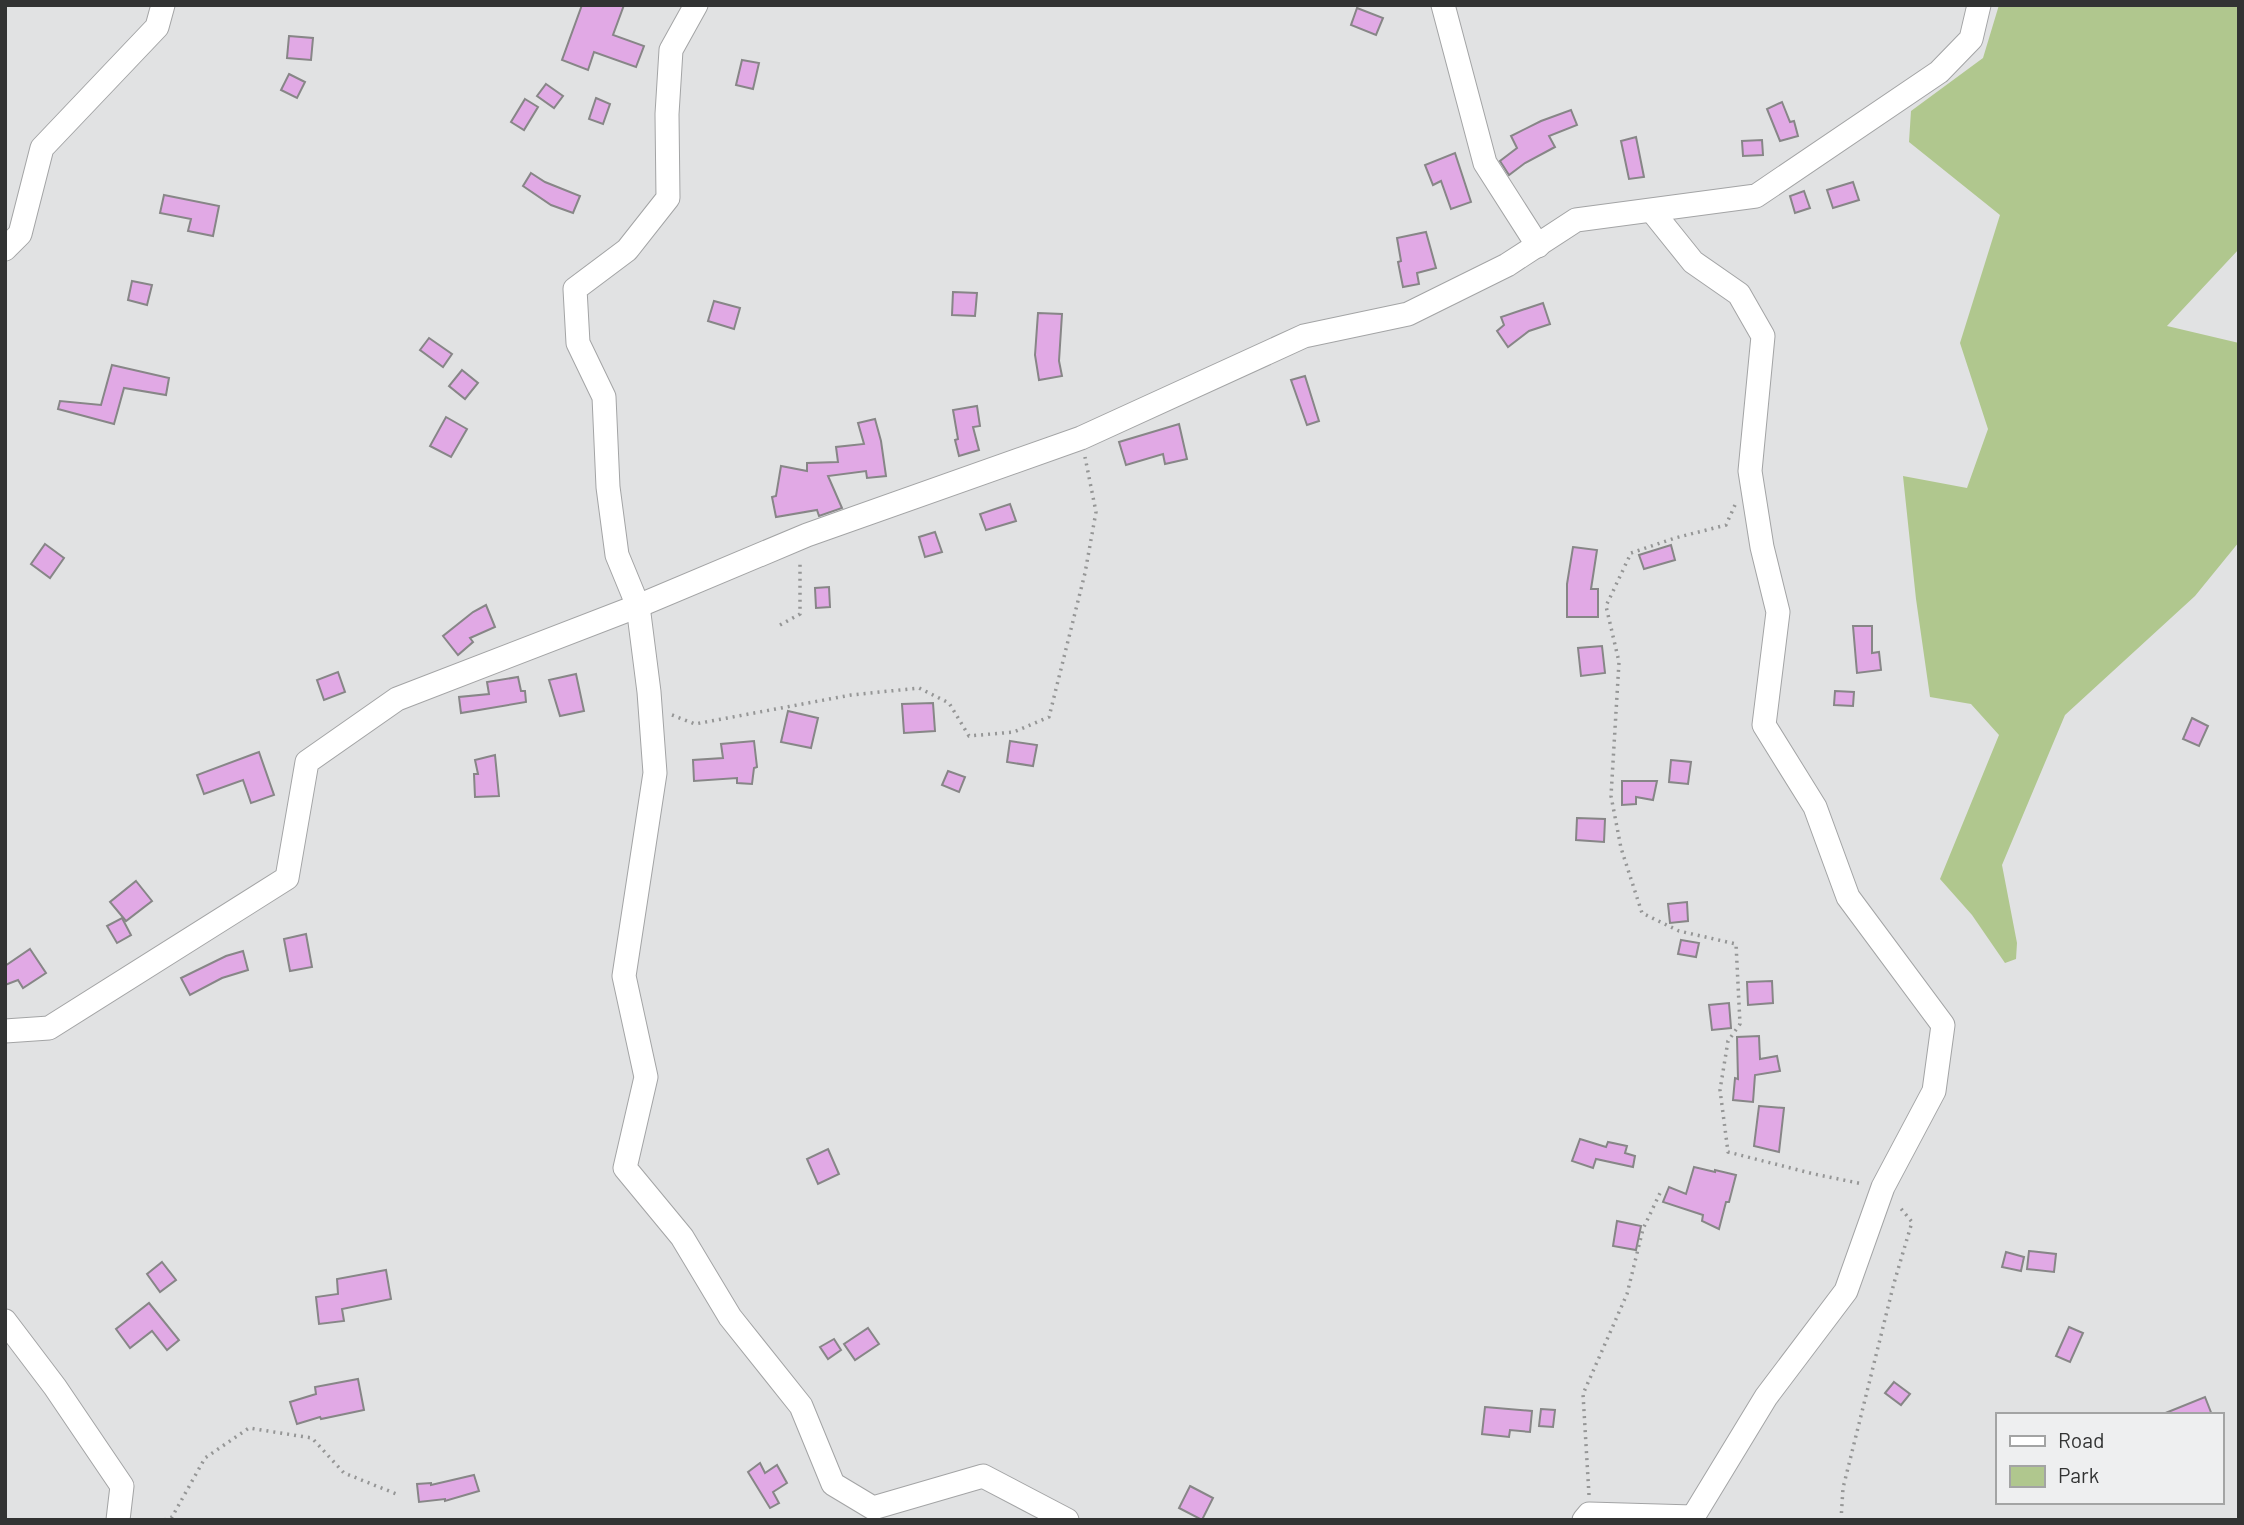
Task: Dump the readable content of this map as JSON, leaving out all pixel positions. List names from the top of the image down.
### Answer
{
  "legend": ["Road", "Park"]
}
